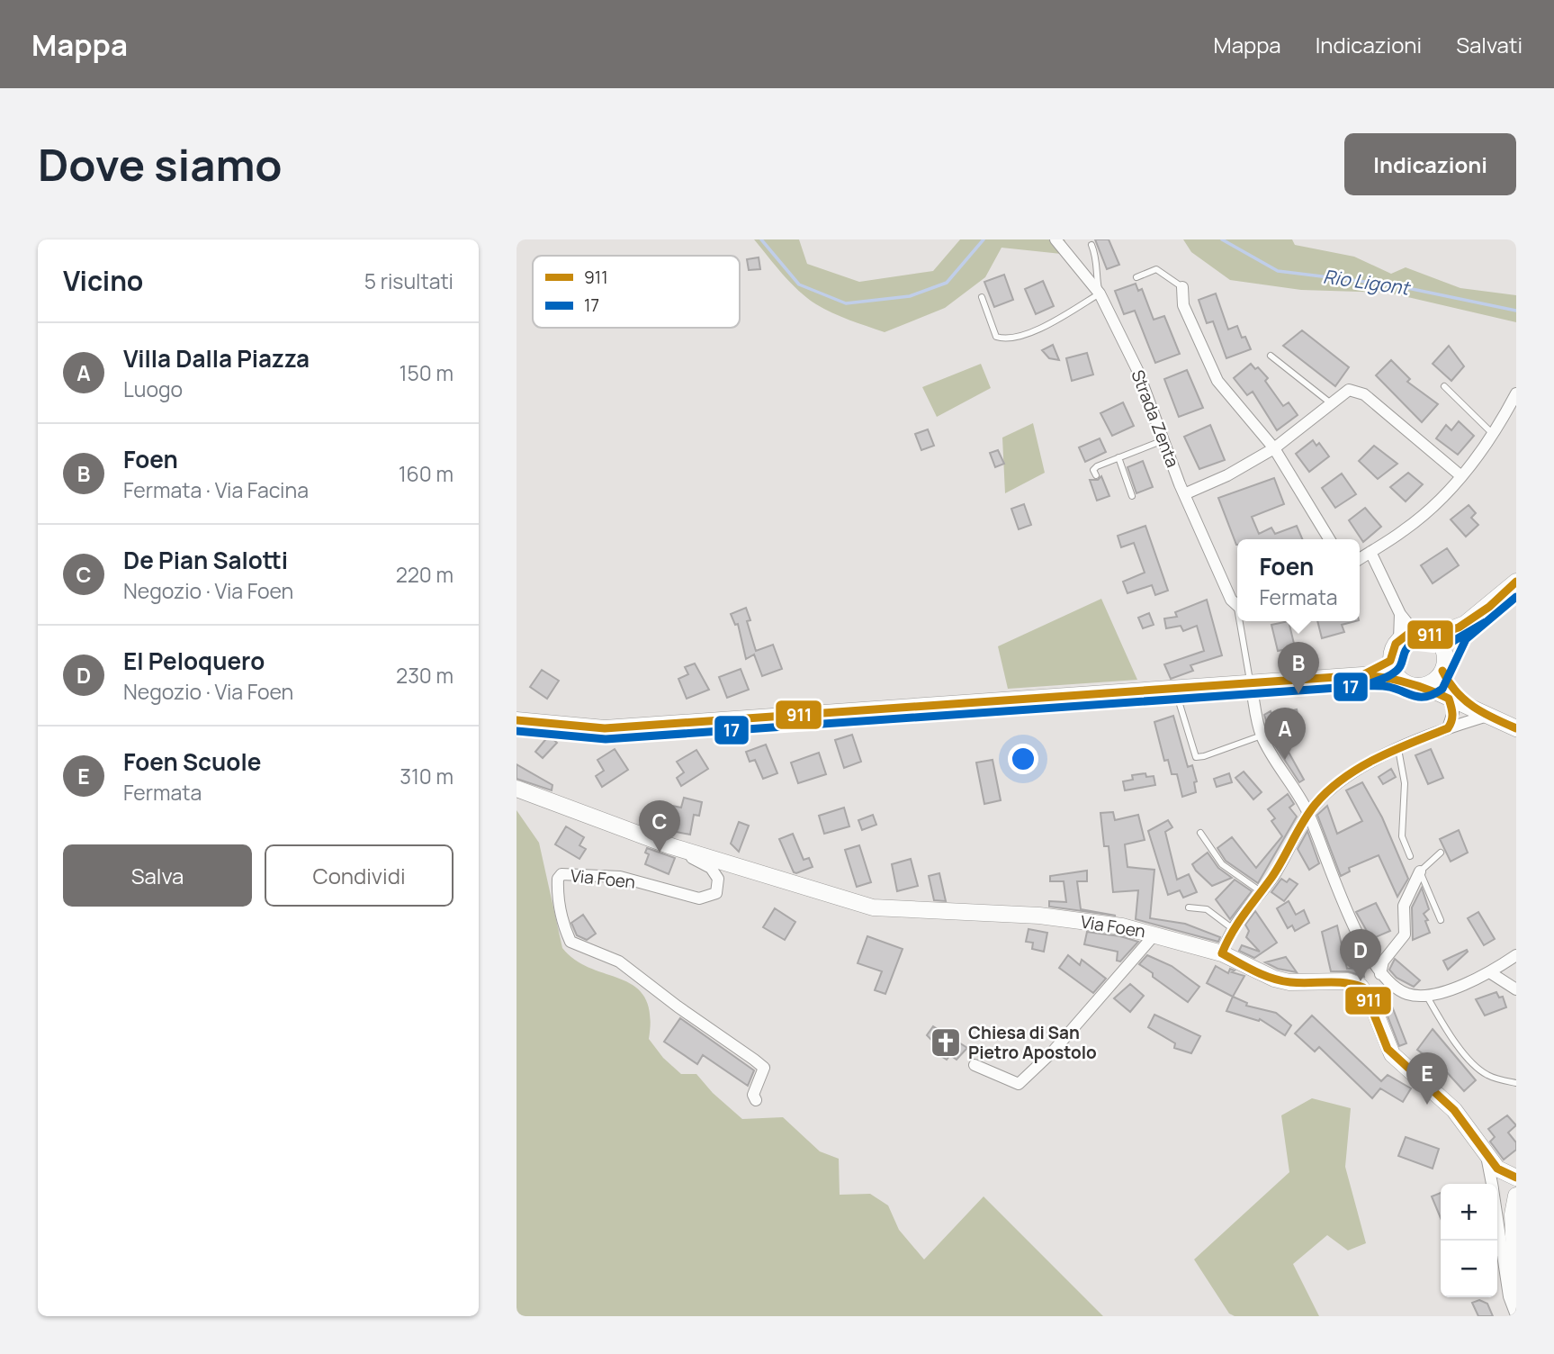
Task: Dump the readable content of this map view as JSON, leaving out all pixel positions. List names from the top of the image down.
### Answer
{
  "streets": {
    "main road": ["Via Foen"],
    "street": ["Strada Zenta"]
  },
  "water": ["Rio Ligont"],
  "places": {
    "church": ["Chiesa di San Pietro Apostolo"]
  },
  "lines": ["transit line 911", "transit line 17"],
  "legend": ["911", "17"],
  "page": {
    "header": "Mappa",
    "nav": ["Mappa", "Indicazioni", "Salvati"],
    "buttons": [
      "Indicazioni",
      ["Salva", "Condividi"]
    ],
    "title": "Dove siamo",
    "heading": ["Vicino", "5 risultati"],
    "list": [
      {
        "mark": "A",
        "name": "Villa Dalla Piazza",
        "note": "Luogo",
        "value": "150 m"
      },
      {
        "mark": "B",
        "name": "Foen",
        "note": "Fermata · Via Facina",
        "value": "160 m"
      },
      {
        "mark": "C",
        "name": "De Pian Salotti",
        "note": "Negozio · Via Foen",
        "value": "220 m"
      },
      {
        "mark": "D",
        "name": "El Peloquero",
        "note": "Negozio · Via Foen",
        "value": "230 m"
      },
      {
        "mark": "E",
        "name": "Foen Scuole",
        "note": "Fermata",
        "value": "310 m"
      }
    ],
    "popup": ["Foen", "Fermata"],
    "pins": [
      "B",
      "A",
      "C",
      "D",
      "E"
    ],
    "map_buttons": ["+", "−"]
  }
}
